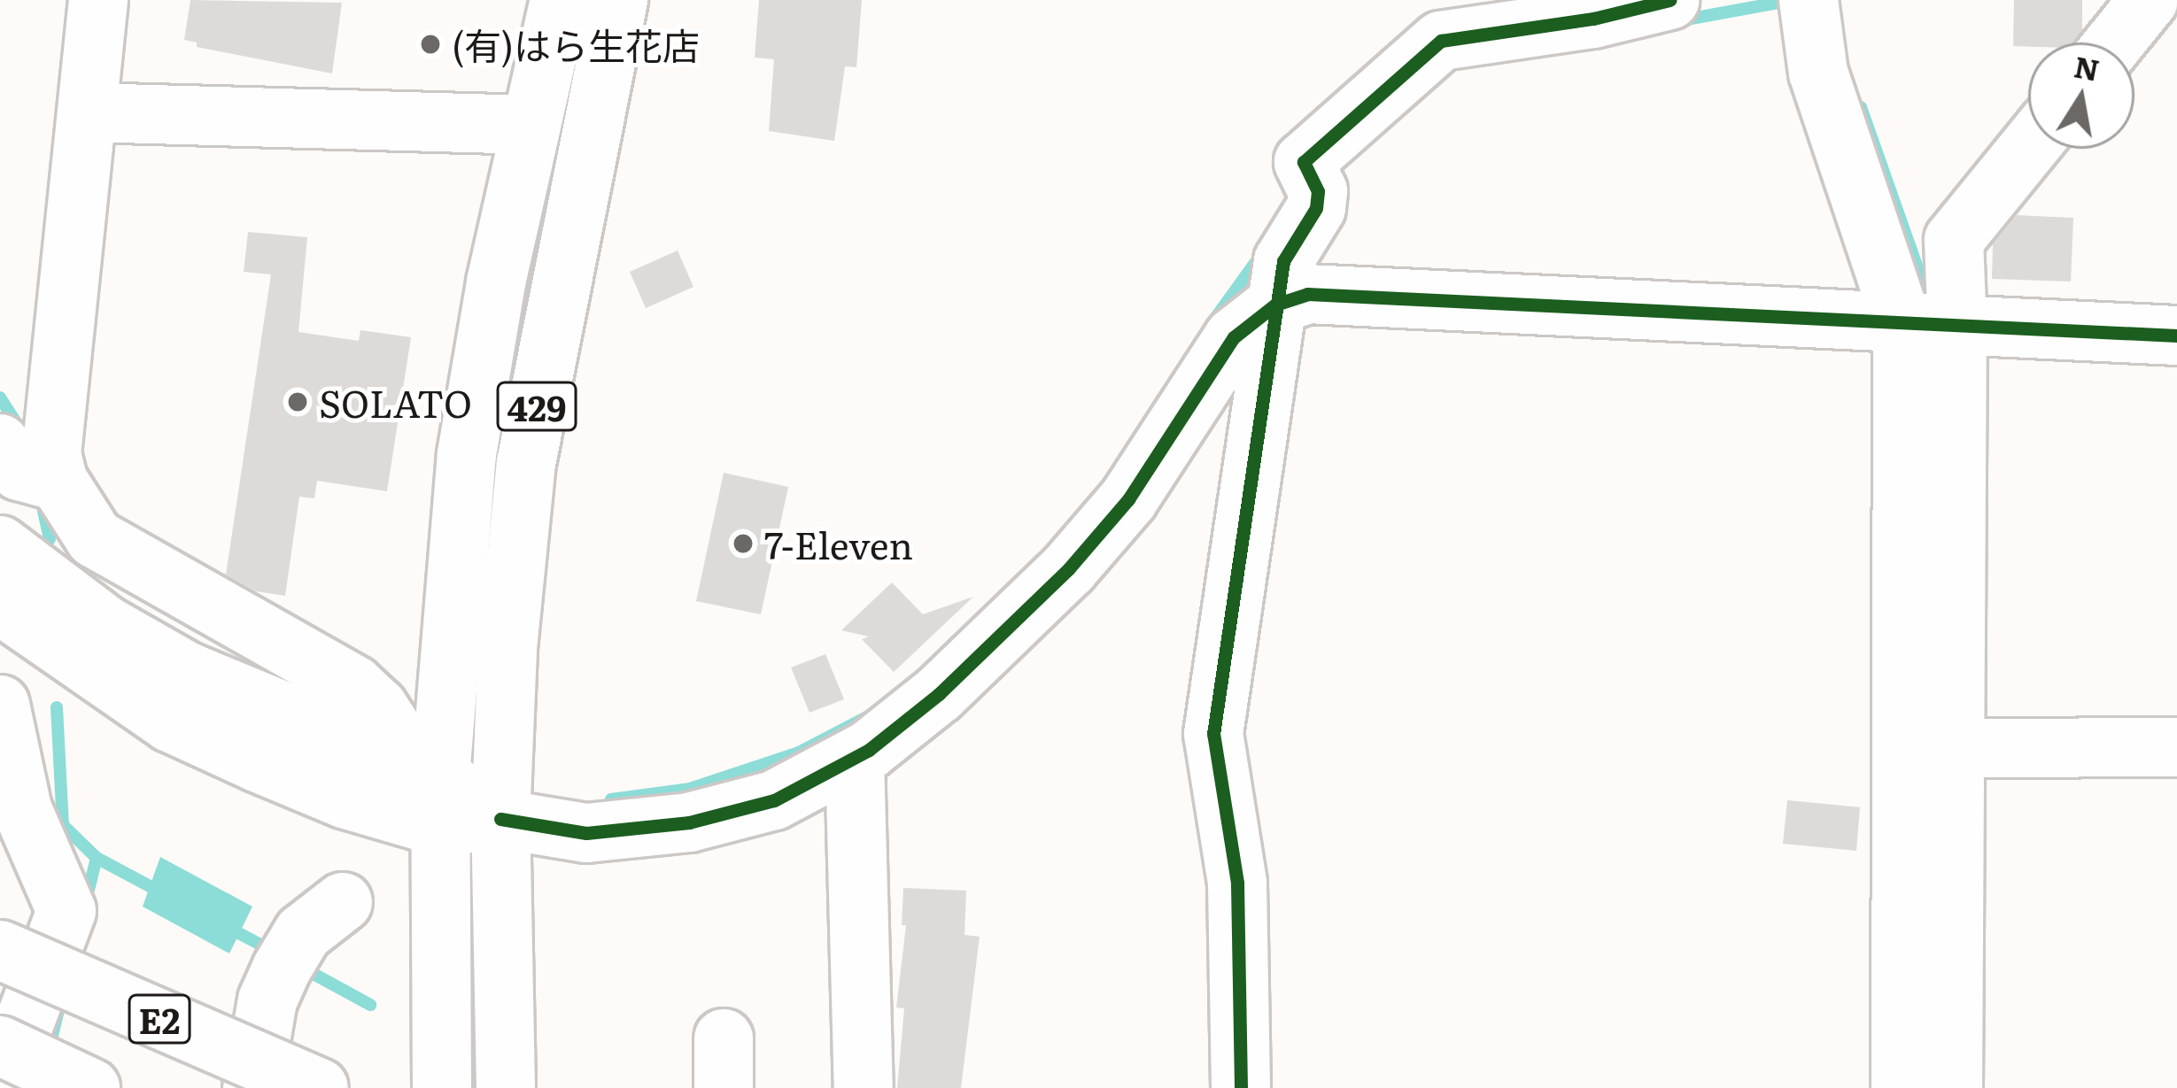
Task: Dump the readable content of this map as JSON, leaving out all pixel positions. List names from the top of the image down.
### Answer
{
  "streets": {
    "main road": ["429", "E2"]
  },
  "places": ["(有)はら生花店", "SOLATO", "7-Eleven"],
  "north": "top"
}
